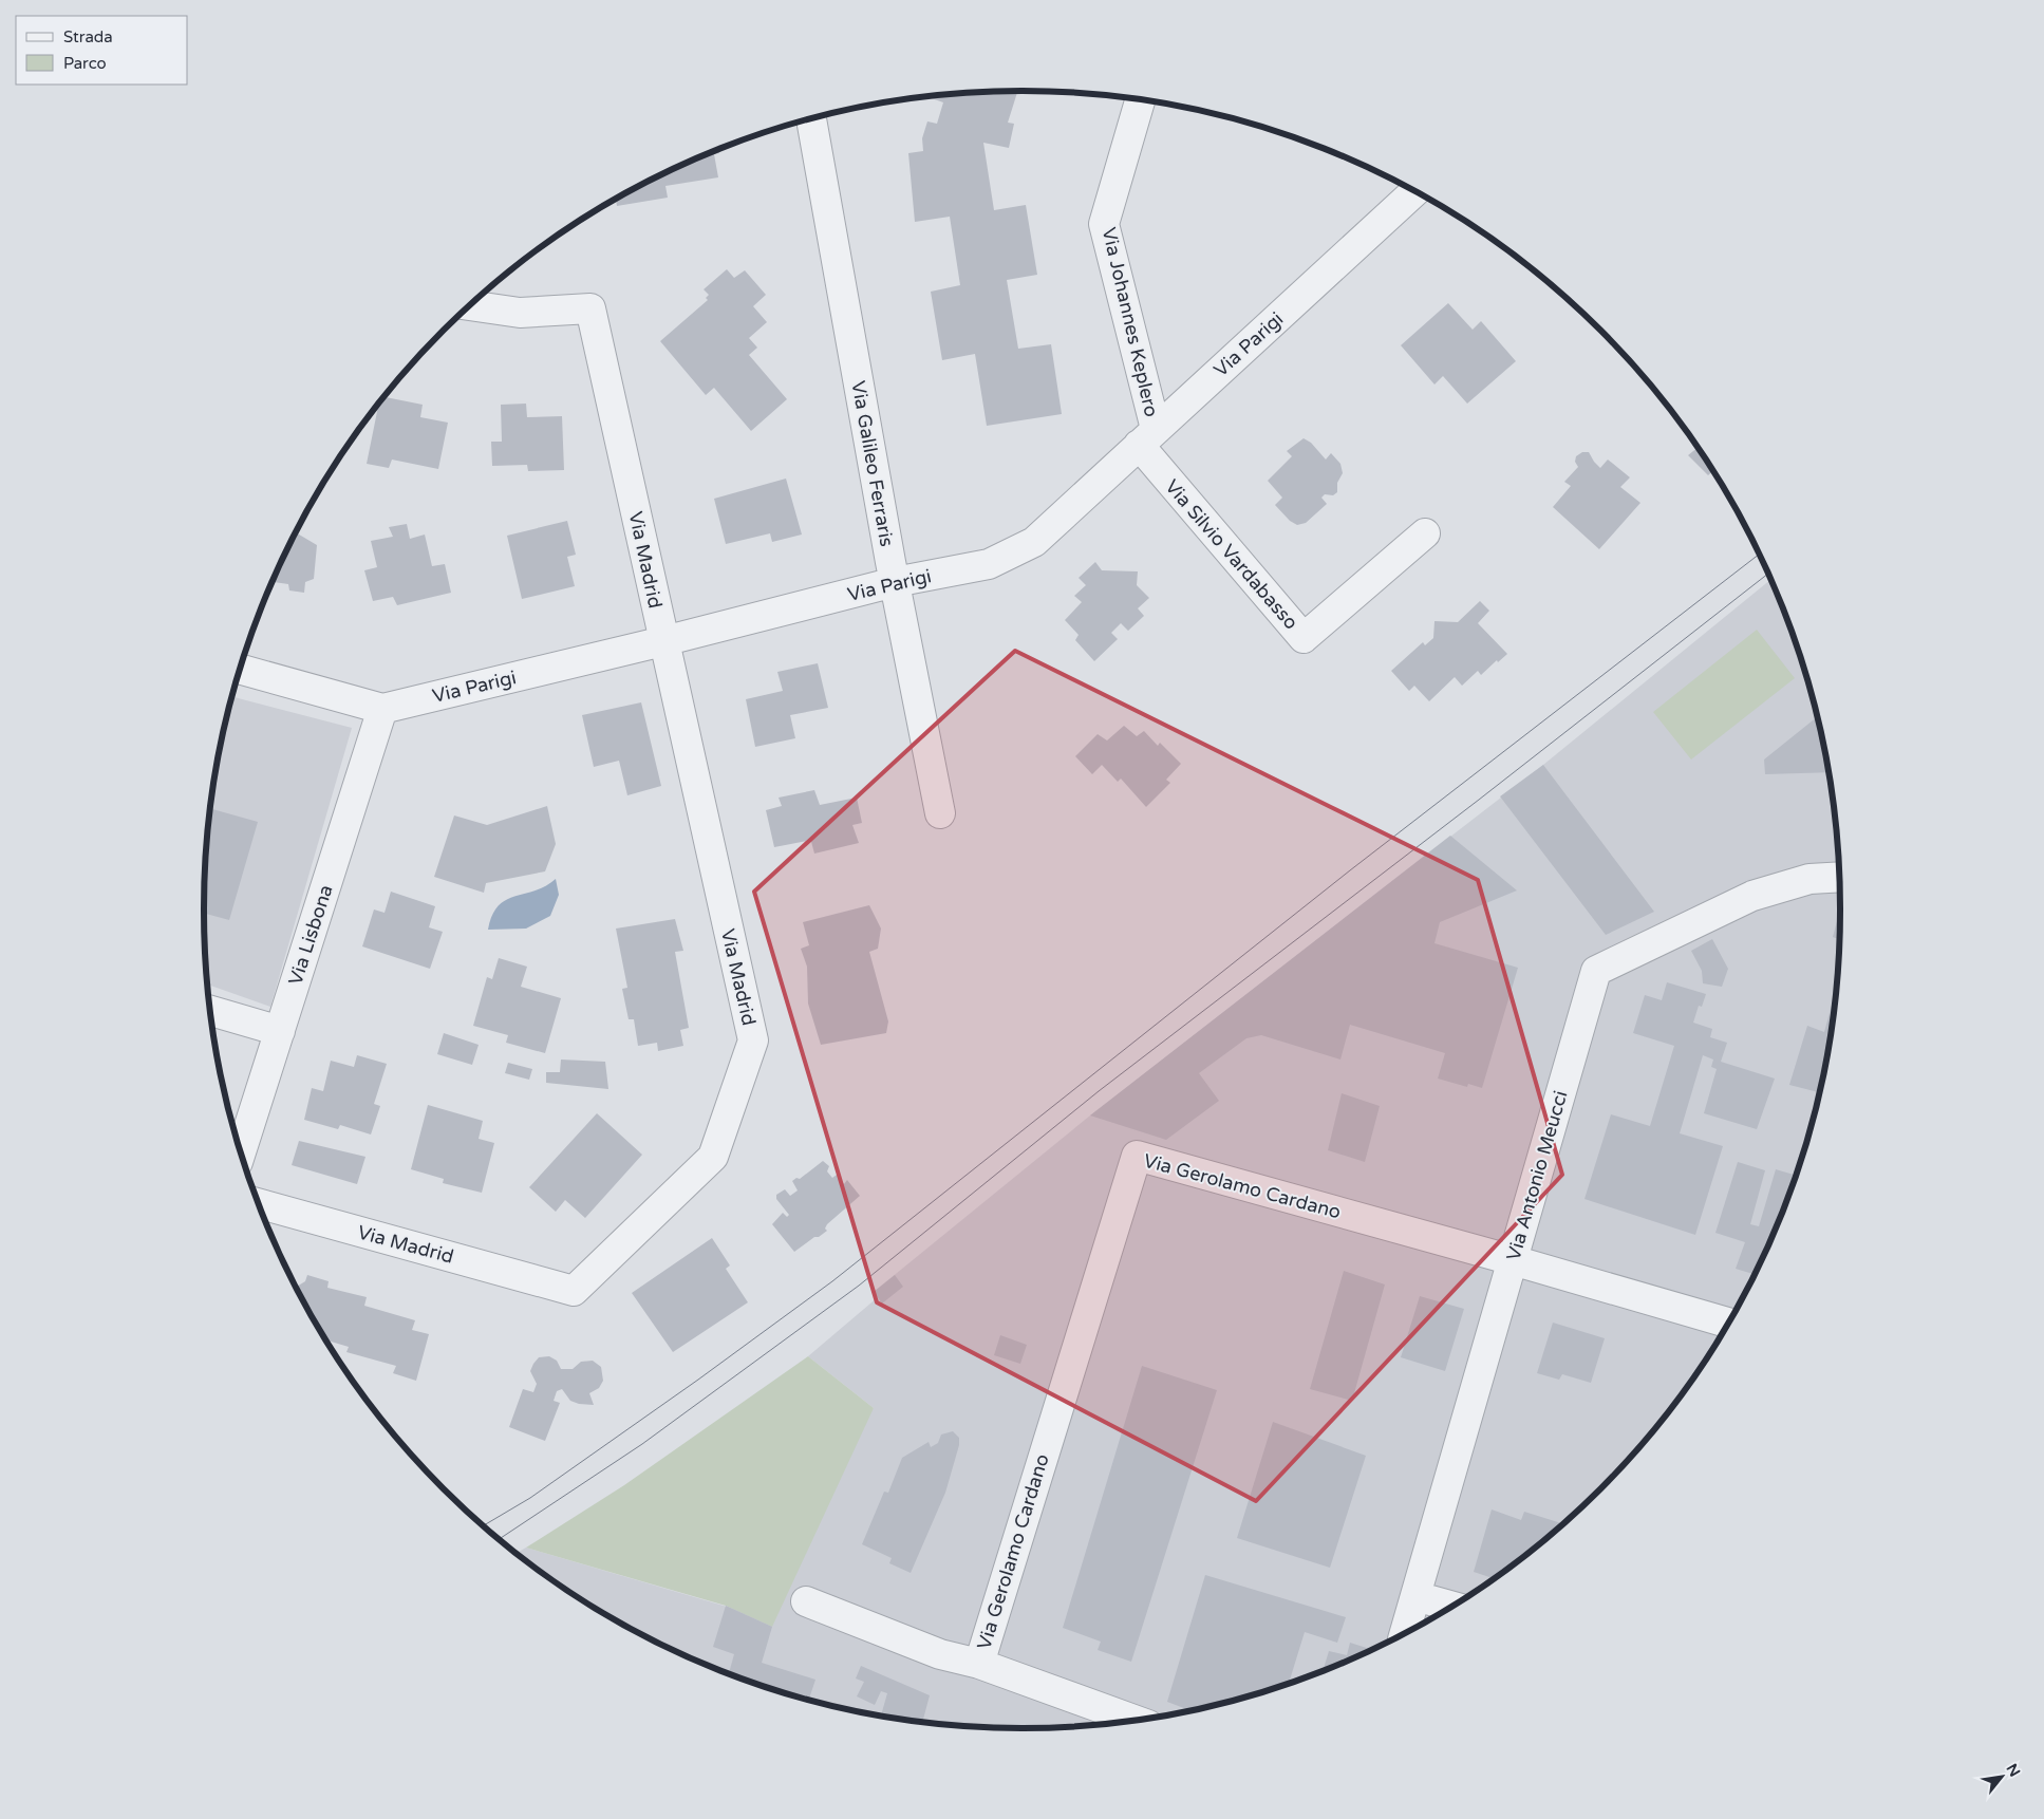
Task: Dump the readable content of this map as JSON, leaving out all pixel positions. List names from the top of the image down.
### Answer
{
  "streets": {
    "street": [
      "Via Johannes Keplero",
      "Via Parigi",
      "Via Galileo Ferraris",
      "Via Silvio Vardabasso",
      "Via Madrid",
      "Via Lisbona",
      "Via Antonio Meucci",
      "Via Gerolamo Cardano"
    ]
  },
  "crossings": [
    ["Via Johannes Keplero", "Via Parigi"],
    ["Via Johannes Keplero", "Via Silvio Vardabasso"],
    ["Via Parigi", "Via Galileo Ferraris"],
    ["Via Parigi", "Via Silvio Vardabasso"],
    ["Via Parigi", "Via Madrid"],
    ["Via Parigi", "Via Lisbona"],
    ["Via Antonio Meucci", "Via Gerolamo Cardano"]
  ],
  "legend": ["Strada", "Parco"],
  "north": "top right"
}
